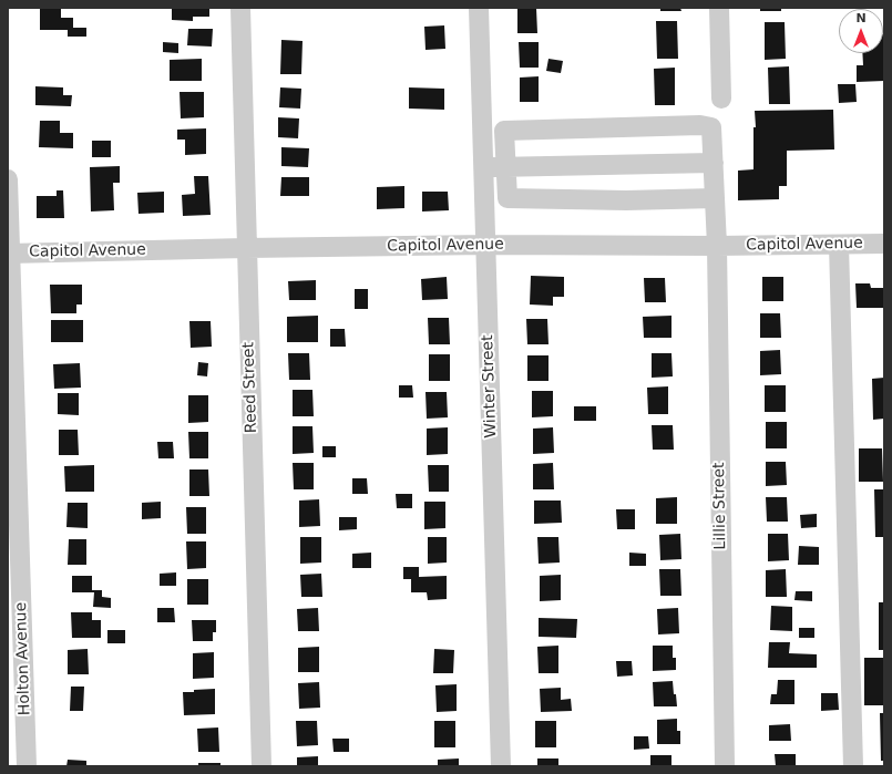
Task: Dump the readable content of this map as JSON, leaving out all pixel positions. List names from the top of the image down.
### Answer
{
  "streets": {
    "street": [
      "Capitol Avenue",
      "Winter Street",
      "Reed Street",
      "Lillie Street",
      "Holton Avenue"
    ]
  },
  "crossings": [
    ["Capitol Avenue", "Winter Street"],
    ["Capitol Avenue", "Reed Street"],
    ["Capitol Avenue", "Lillie Street"],
    ["Capitol Avenue", "Holton Avenue"]
  ],
  "north": "top"
}
